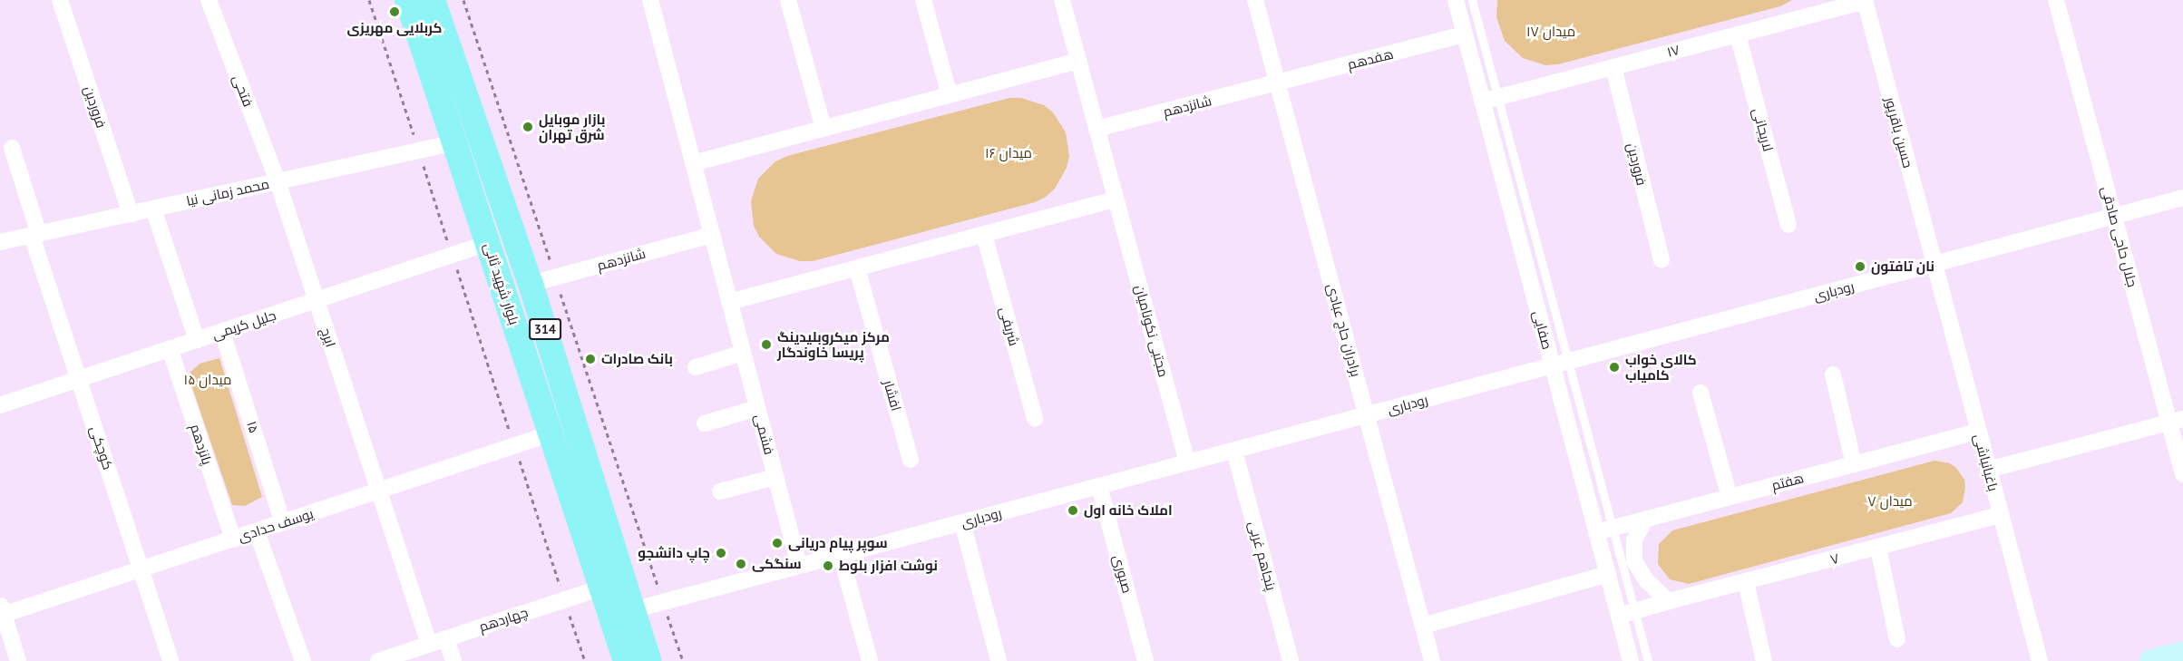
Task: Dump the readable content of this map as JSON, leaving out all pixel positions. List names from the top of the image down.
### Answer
{
  "streets": {
    "main road": ["بلوار شهید ثانی", "314"],
    "street": [
      "۱۷",
      "هفدهم",
      "فتحی",
      "شانزدهم",
      "فروردین",
      "لاریجانی",
      "حسین باقرپور",
      "محمد زمانی نیا",
      "جلال حاجی صادقی",
      "رودباری",
      "جلیل کریمی",
      "شریفی",
      "برادران حاج عبادی",
      "صفایی",
      "مجتبی نکونامیان",
      "ایرج",
      "افشار",
      "۱۵",
      "فشمی",
      "پانزدهم",
      "کوچکی",
      "باغبانباشی",
      "هفتم",
      "یوسف حدادی",
      "پنجاهم غربی",
      "۷",
      "صبوری",
      "چهاردهم"
    ]
  },
  "crossings": [
    ["۱۷", "فروردین"],
    ["۱۷", "لاریجانی"],
    ["۱۷", "حسین باقرپور"],
    ["۱۷", "صفایی"],
    ["هفدهم", "شانزدهم"],
    ["هفدهم", "برادران حاج عبادی"],
    ["هفدهم", "صفایی"],
    ["فتحی", "محمد زمانی نیا"],
    ["فتحی", "ایرج"],
    ["شانزدهم", "بلوار شهید ثانی"],
    ["شانزدهم", "برادران حاج عبادی"],
    ["فروردین", "محمد زمانی نیا"],
    ["حسین باقرپور", "رودباری"],
    ["حسین باقرپور", "باغبانباشی"],
    ["محمد زمانی نیا", "بلوار شهید ثانی"],
    ["محمد زمانی نیا", "ایرج"],
    ["محمد زمانی نیا", "کوچکی"],
    ["جلال حاجی صادقی", "رودباری"],
    ["بلوار شهید ثانی", "رودباری"],
    ["بلوار شهید ثانی", "جلیل کریمی"],
    ["بلوار شهید ثانی", "یوسف حدادی"],
    ["بلوار شهید ثانی", "چهاردهم"],
    ["رودباری", "برادران حاج عبادی"],
    ["رودباری", "صفایی"],
    ["رودباری", "مجتبی نکونامیان"],
    ["رودباری", "فشمی"],
    ["رودباری", "باغبانباشی"],
    ["رودباری", "پنجاهم غربی"],
    ["رودباری", "صبوری"],
    ["جلیل کریمی", "ایرج"],
    ["جلیل کریمی", "۱۵"],
    ["جلیل کریمی", "پانزدهم"],
    ["جلیل کریمی", "کوچکی"],
    ["صفایی", "هفتم"],
    ["صفایی", "۷"],
    ["ایرج", "یوسف حدادی"],
    ["ایرج", "چهاردهم"],
    ["۱۵", "یوسف حدادی"],
    ["پانزدهم", "یوسف حدادی"],
    ["کوچکی", "یوسف حدادی"],
    ["باغبانباشی", "هفتم"],
    ["باغبانباشی", "۷"]
  ],
  "parks": [
    "میدان ۱۷",
    "میدان ۱۶",
    "میدان ۱۵",
    "میدان ۷"
  ],
  "places": [
    "کربلایی مهریزی",
    "بازار موبایل شرق تهران",
    "نان تافتون",
    "مرکز میکروبلیدینگ پریسا خاوندگار",
    "بانک صادرات",
    "کالای خواب کامیاب",
    "املاک خانه اول",
    "سوپر پیام دریانی",
    "چاپ دانشجو",
    "سنگکی",
    "نوشت افزار بلوط"
  ]
}
